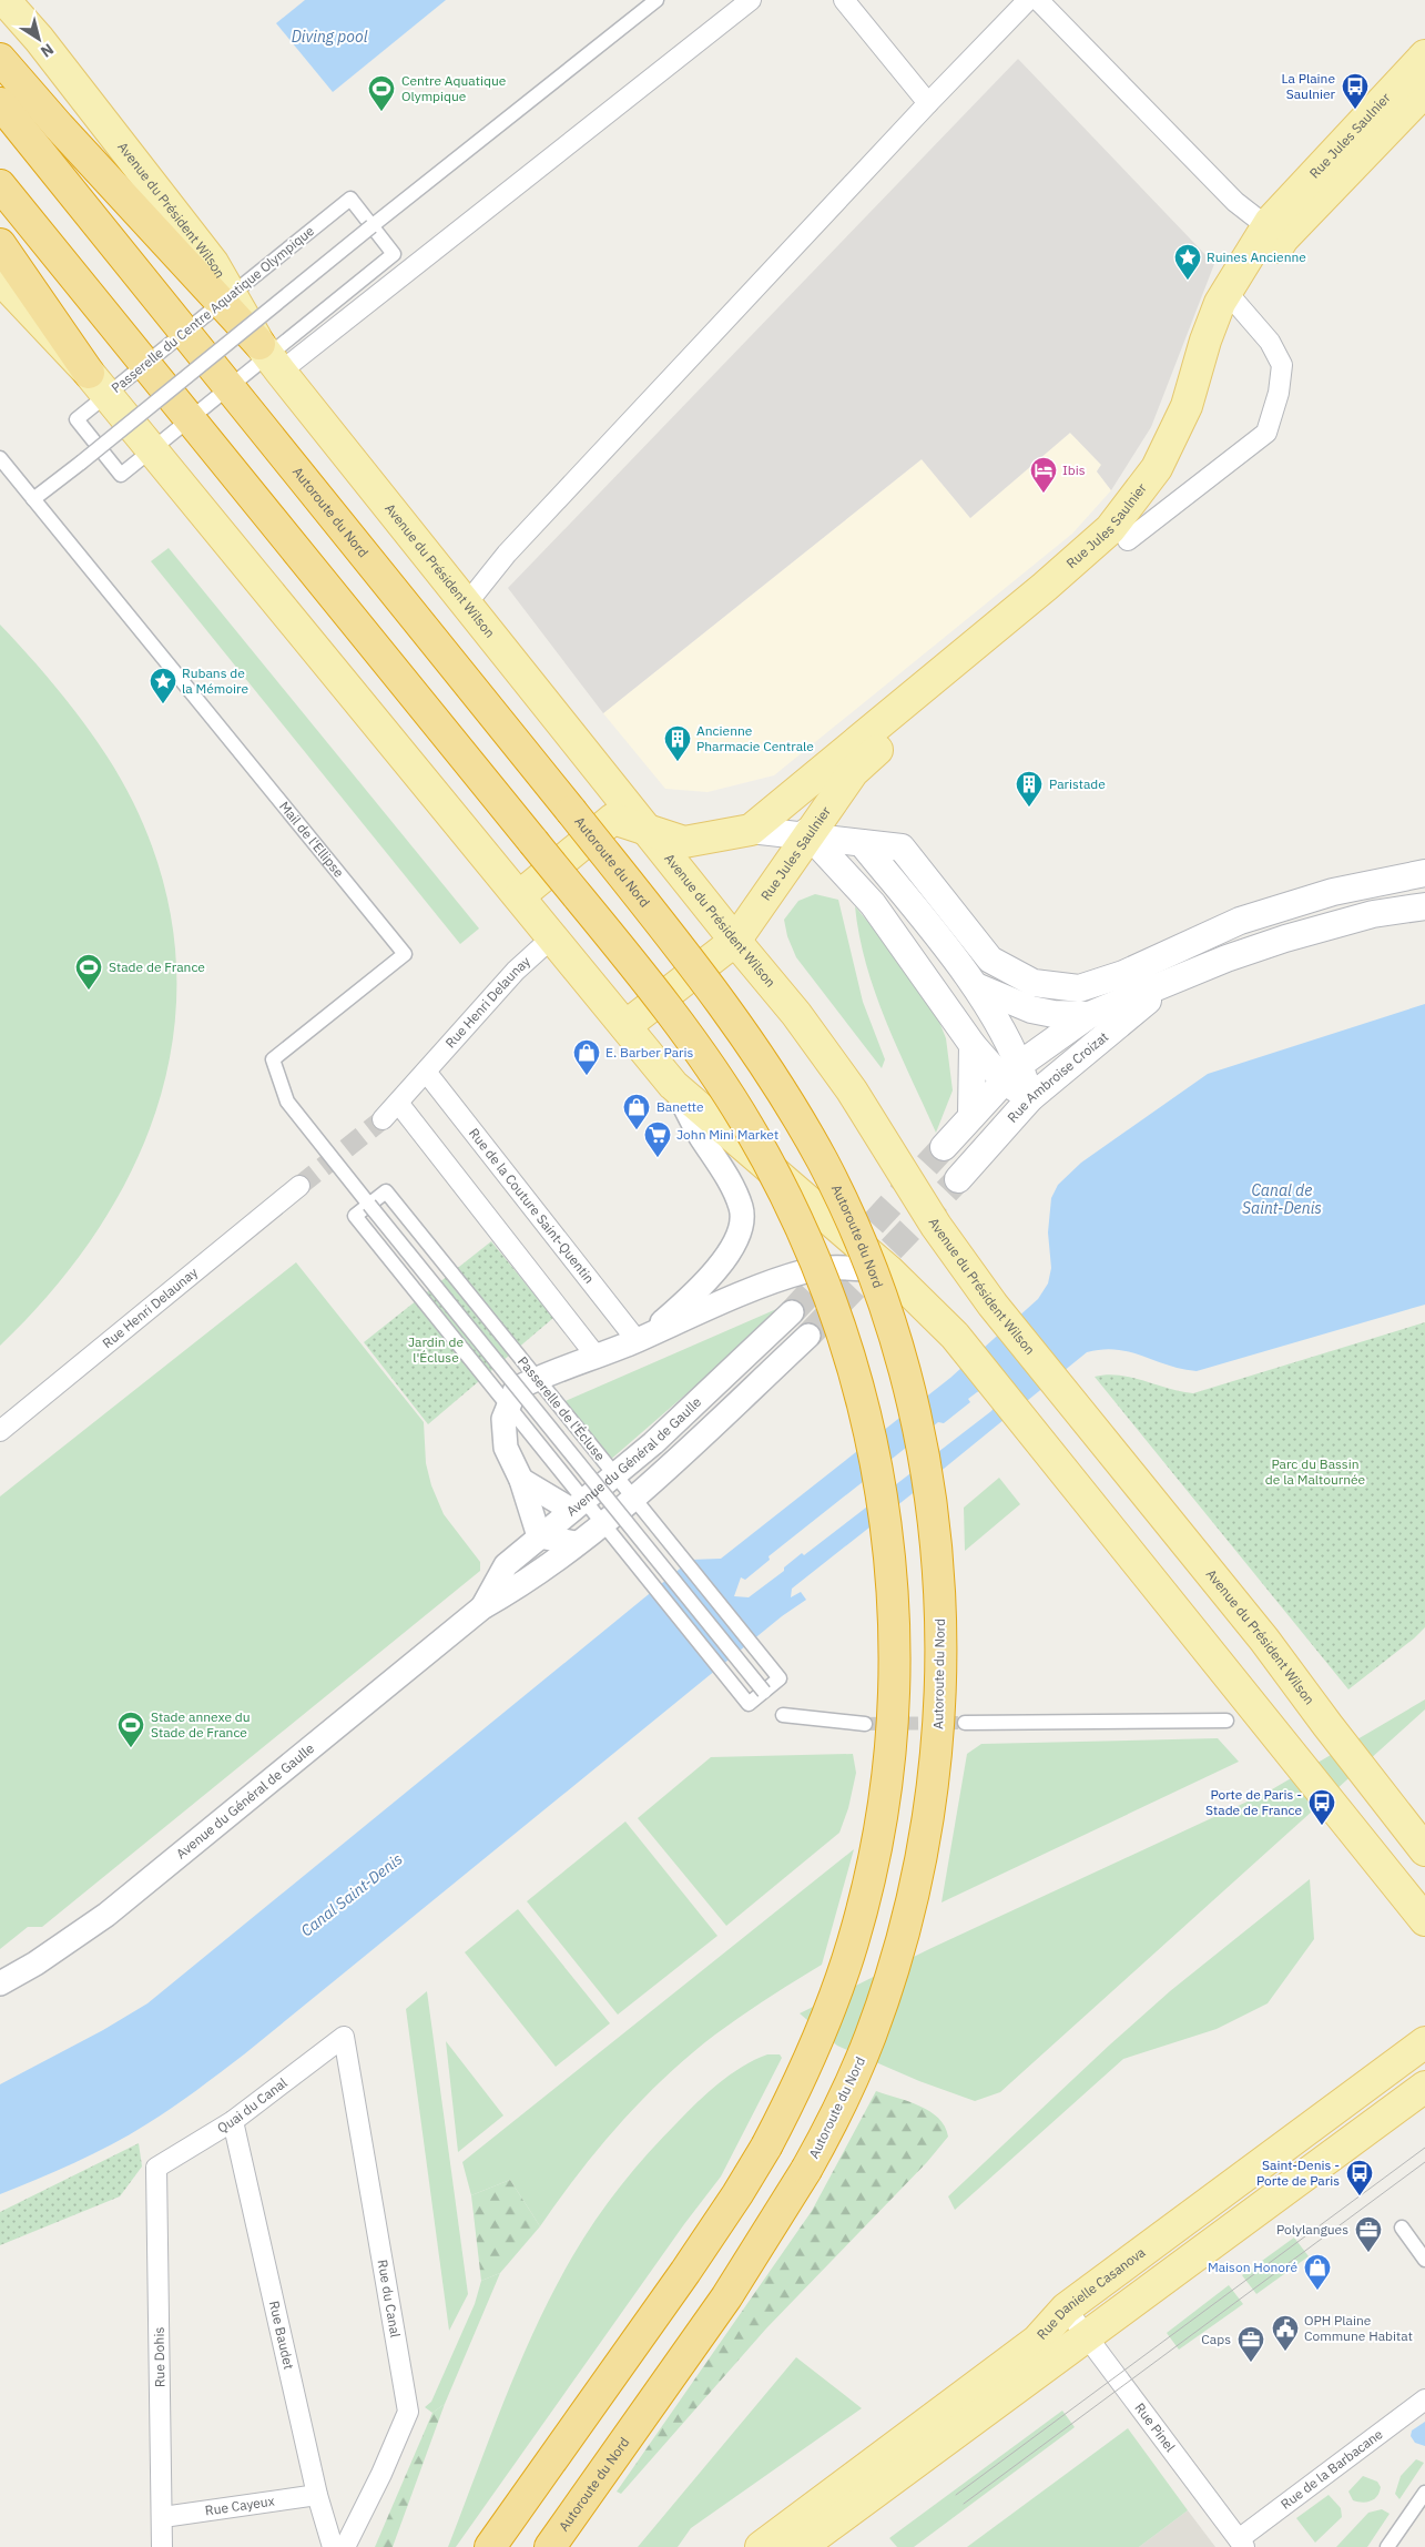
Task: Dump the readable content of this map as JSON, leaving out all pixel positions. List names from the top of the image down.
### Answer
{
  "streets": {
    "highway": ["Autoroute du Nord"],
    "main road": [
      "Rue Jules Saulnier",
      "Avenue du Président Wilson",
      "Rue Ambroise Croizat",
      "Rue Danielle Casanova"
    ],
    "street": [
      "Passerelle du Centre Aquatique Olympique",
      "Mail de l'Ellipse",
      "Rue Henri Delaunay",
      "Rue de la Couture Saint-Quentin",
      "Passerelle de l'Écluse",
      "Avenue du Général de Gaulle",
      "Quai du Canal",
      "Rue du Canal",
      "Rue Baudet",
      "Rue Dohis",
      "Rue Pinel",
      "Rue de la Barbacane",
      "Rue Cayeux"
    ]
  },
  "crossings": [
    ["Rue Jules Saulnier", "Avenue du Président Wilson"],
    ["Avenue du Président Wilson", "Passerelle du Centre Aquatique Olympique"],
    ["Passerelle du Centre Aquatique Olympique", "Autoroute du Nord"],
    ["Mail de l'Ellipse", "Passerelle de l'Écluse"],
    ["Rue Henri Delaunay", "Rue de la Couture Saint-Quentin"],
    ["Quai du Canal", "Rue du Canal"],
    ["Quai du Canal", "Rue Baudet"],
    ["Quai du Canal", "Rue Dohis"],
    ["Rue Danielle Casanova", "Rue Pinel"],
    ["Rue Baudet", "Rue Cayeux"],
    ["Rue Dohis", "Rue Cayeux"],
    ["Rue Pinel", "Rue de la Barbacane"]
  ],
  "water": ["Diving pool", "Canal de Saint-Denis", "Canal Saint-Denis"],
  "parks": ["Jardin de l'Écluse", "Parc du Bassin de la Maltournée"],
  "places": {
    "bus stop": ["La Plaine Saulnier", "Porte de Paris - Stade de France", "Saint-Denis - Porte de Paris"],
    "sports": ["Centre Aquatique Olympique", "Stade de France", "Stade annexe du Stade de France"],
    "place": ["Ruines Ancienne", "Rubans de la Mémoire"],
    "hotel": ["Ibis"],
    "building": ["Ancienne Pharmacie Centrale", "Paristade"],
    "shop": ["E. Barber Paris", "Banette", "Maison Honoré"],
    "supermarket": ["John Mini Market"],
    "office": ["Polylangues", "Caps"],
    "public building": ["OPH Plaine Commune Habitat"]
  },
  "north": "bottom right"
}
